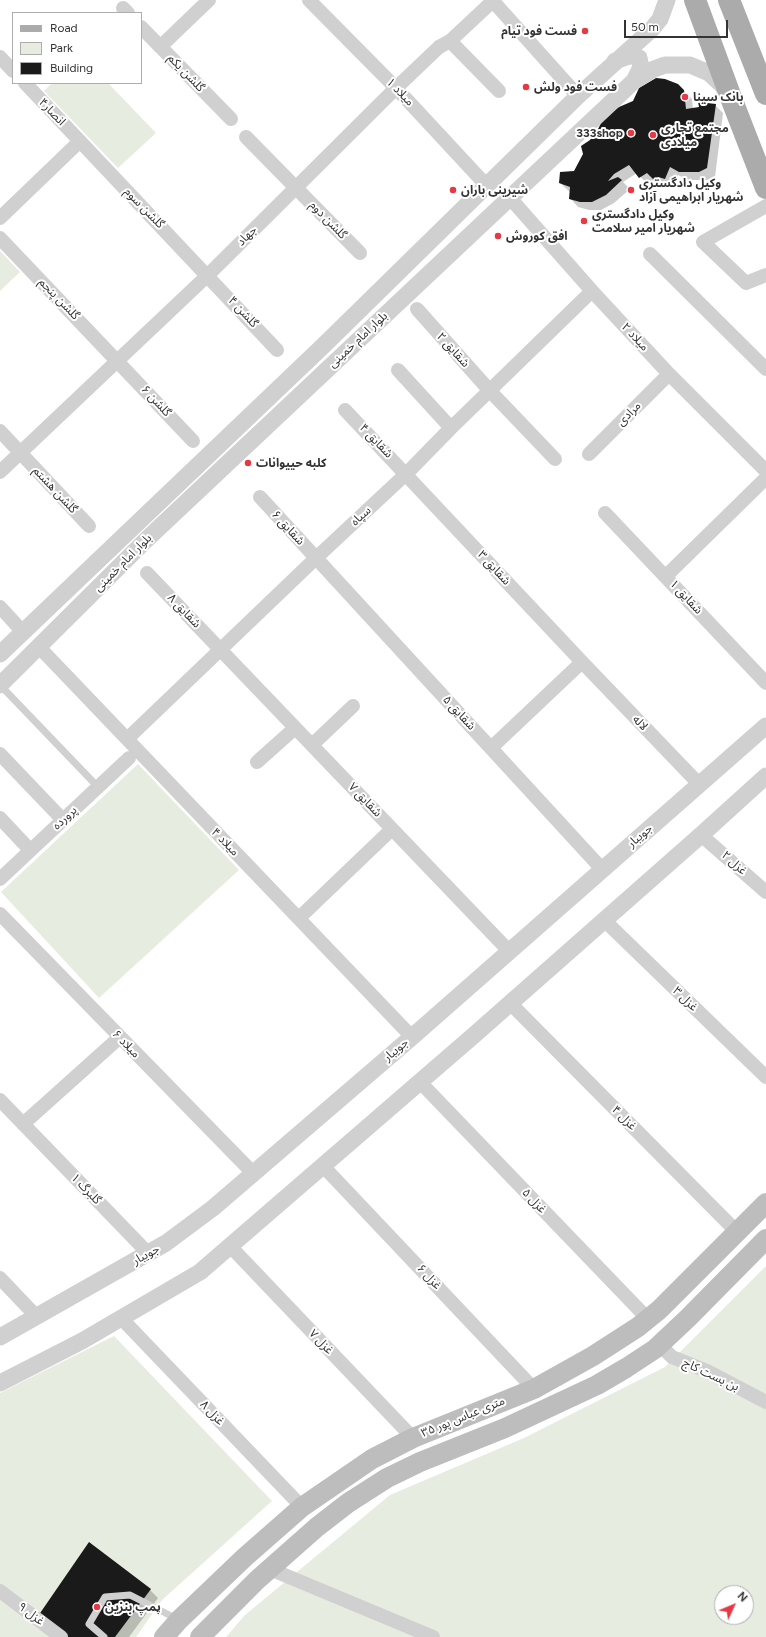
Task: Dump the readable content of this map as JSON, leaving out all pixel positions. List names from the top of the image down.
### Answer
{
  "streets": {
    "main road": ["۳۵ متری عباس پور"],
    "street": [
      "گلشن یکم",
      "میلاد ۱",
      "انصار۴",
      "گلشن سوم",
      "گلشن دوم",
      "جهاد",
      "گلشن پنجم",
      "گلشن ۴",
      "میلاد ۲",
      "بلوار امام خمینی",
      "شقایق ۲",
      "گلشن ۶",
      "مرادی",
      "شقایق ۴",
      "گلشن هشتم",
      "سپاه",
      "شقایق ۶",
      "شقایق ۳",
      "شقایق ۱",
      "شقایق ۸",
      "شقایق ۵",
      "لاله",
      "شقایق ۷",
      "پرورده",
      "جویبار",
      "میلاد ۴",
      "غزل ۲",
      "غزل ۳",
      "میلاد ۶",
      "غزل ۴",
      "گلبرگ ۱",
      "غزل ۵",
      "غزل ۶",
      "غزل ۷",
      "بن بست کاج",
      "غزل ۸",
      "غزل ۹"
    ]
  },
  "crossings": [
    ["میلاد ۱", "جهاد"],
    ["میلاد ۱", "بلوار امام خمینی"],
    ["انصار۴", "گلشن سوم"],
    ["گلشن سوم", "جهاد"],
    ["گلشن سوم", "گلشن ۴"],
    ["گلشن دوم", "جهاد"],
    ["جهاد", "گلشن پنجم"],
    ["جهاد", "گلشن ۴"],
    ["جهاد", "گلشن ۶"],
    ["جهاد", "گلشن هشتم"],
    ["گلشن پنجم", "گلشن ۶"],
    ["میلاد ۲", "بلوار امام خمینی"],
    ["میلاد ۲", "مرادی"],
    ["میلاد ۲", "سپاه"],
    ["بلوار امام خمینی", "میلاد ۴"],
    ["شقایق ۲", "سپاه"],
    ["شقایق ۴", "سپاه"],
    ["شقایق ۴", "شقایق ۳"],
    ["سپاه", "شقایق ۶"],
    ["سپاه", "شقایق ۳"],
    ["سپاه", "شقایق ۸"],
    ["سپاه", "شقایق ۵"],
    ["سپاه", "شقایق ۷"],
    ["سپاه", "میلاد ۴"],
    ["شقایق ۶", "شقایق ۵"],
    ["شقایق ۳", "لاله"],
    ["شقایق ۸", "شقایق ۷"],
    ["شقایق ۵", "جویبار"],
    ["لاله", "جویبار"],
    ["شقایق ۷", "جویبار"],
    ["جویبار", "میلاد ۴"],
    ["جویبار", "میلاد ۶"],
    ["جویبار", "گلبرگ ۱"],
    ["غزل ۴", "۳۵ متری عباس پور"],
    ["غزل ۵", "۳۵ متری عباس پور"],
    ["غزل ۶", "۳۵ متری عباس پور"],
    ["غزل ۷", "۳۵ متری عباس پور"],
    ["بن بست کاج", "۳۵ متری عباس پور"],
    ["غزل ۸", "۳۵ متری عباس پور"]
  ],
  "places": [
    "فست فود تیام",
    "فست فود ولش",
    "بانک سینا",
    "333shop",
    "مجتمع تجاری میلادی",
    "شیرینی باران",
    "وکیل دادگستری شهریار ابراهیمی آزاد",
    "وکیل دادگستری شهریار امیر سلامت",
    "افق کوروش",
    "کلبه حییوانات",
    "پمپ بنزین"
  ],
  "legend": ["Road", "Park", "Building"],
  "scale_bar": "50 m",
  "north": "top right"
}
